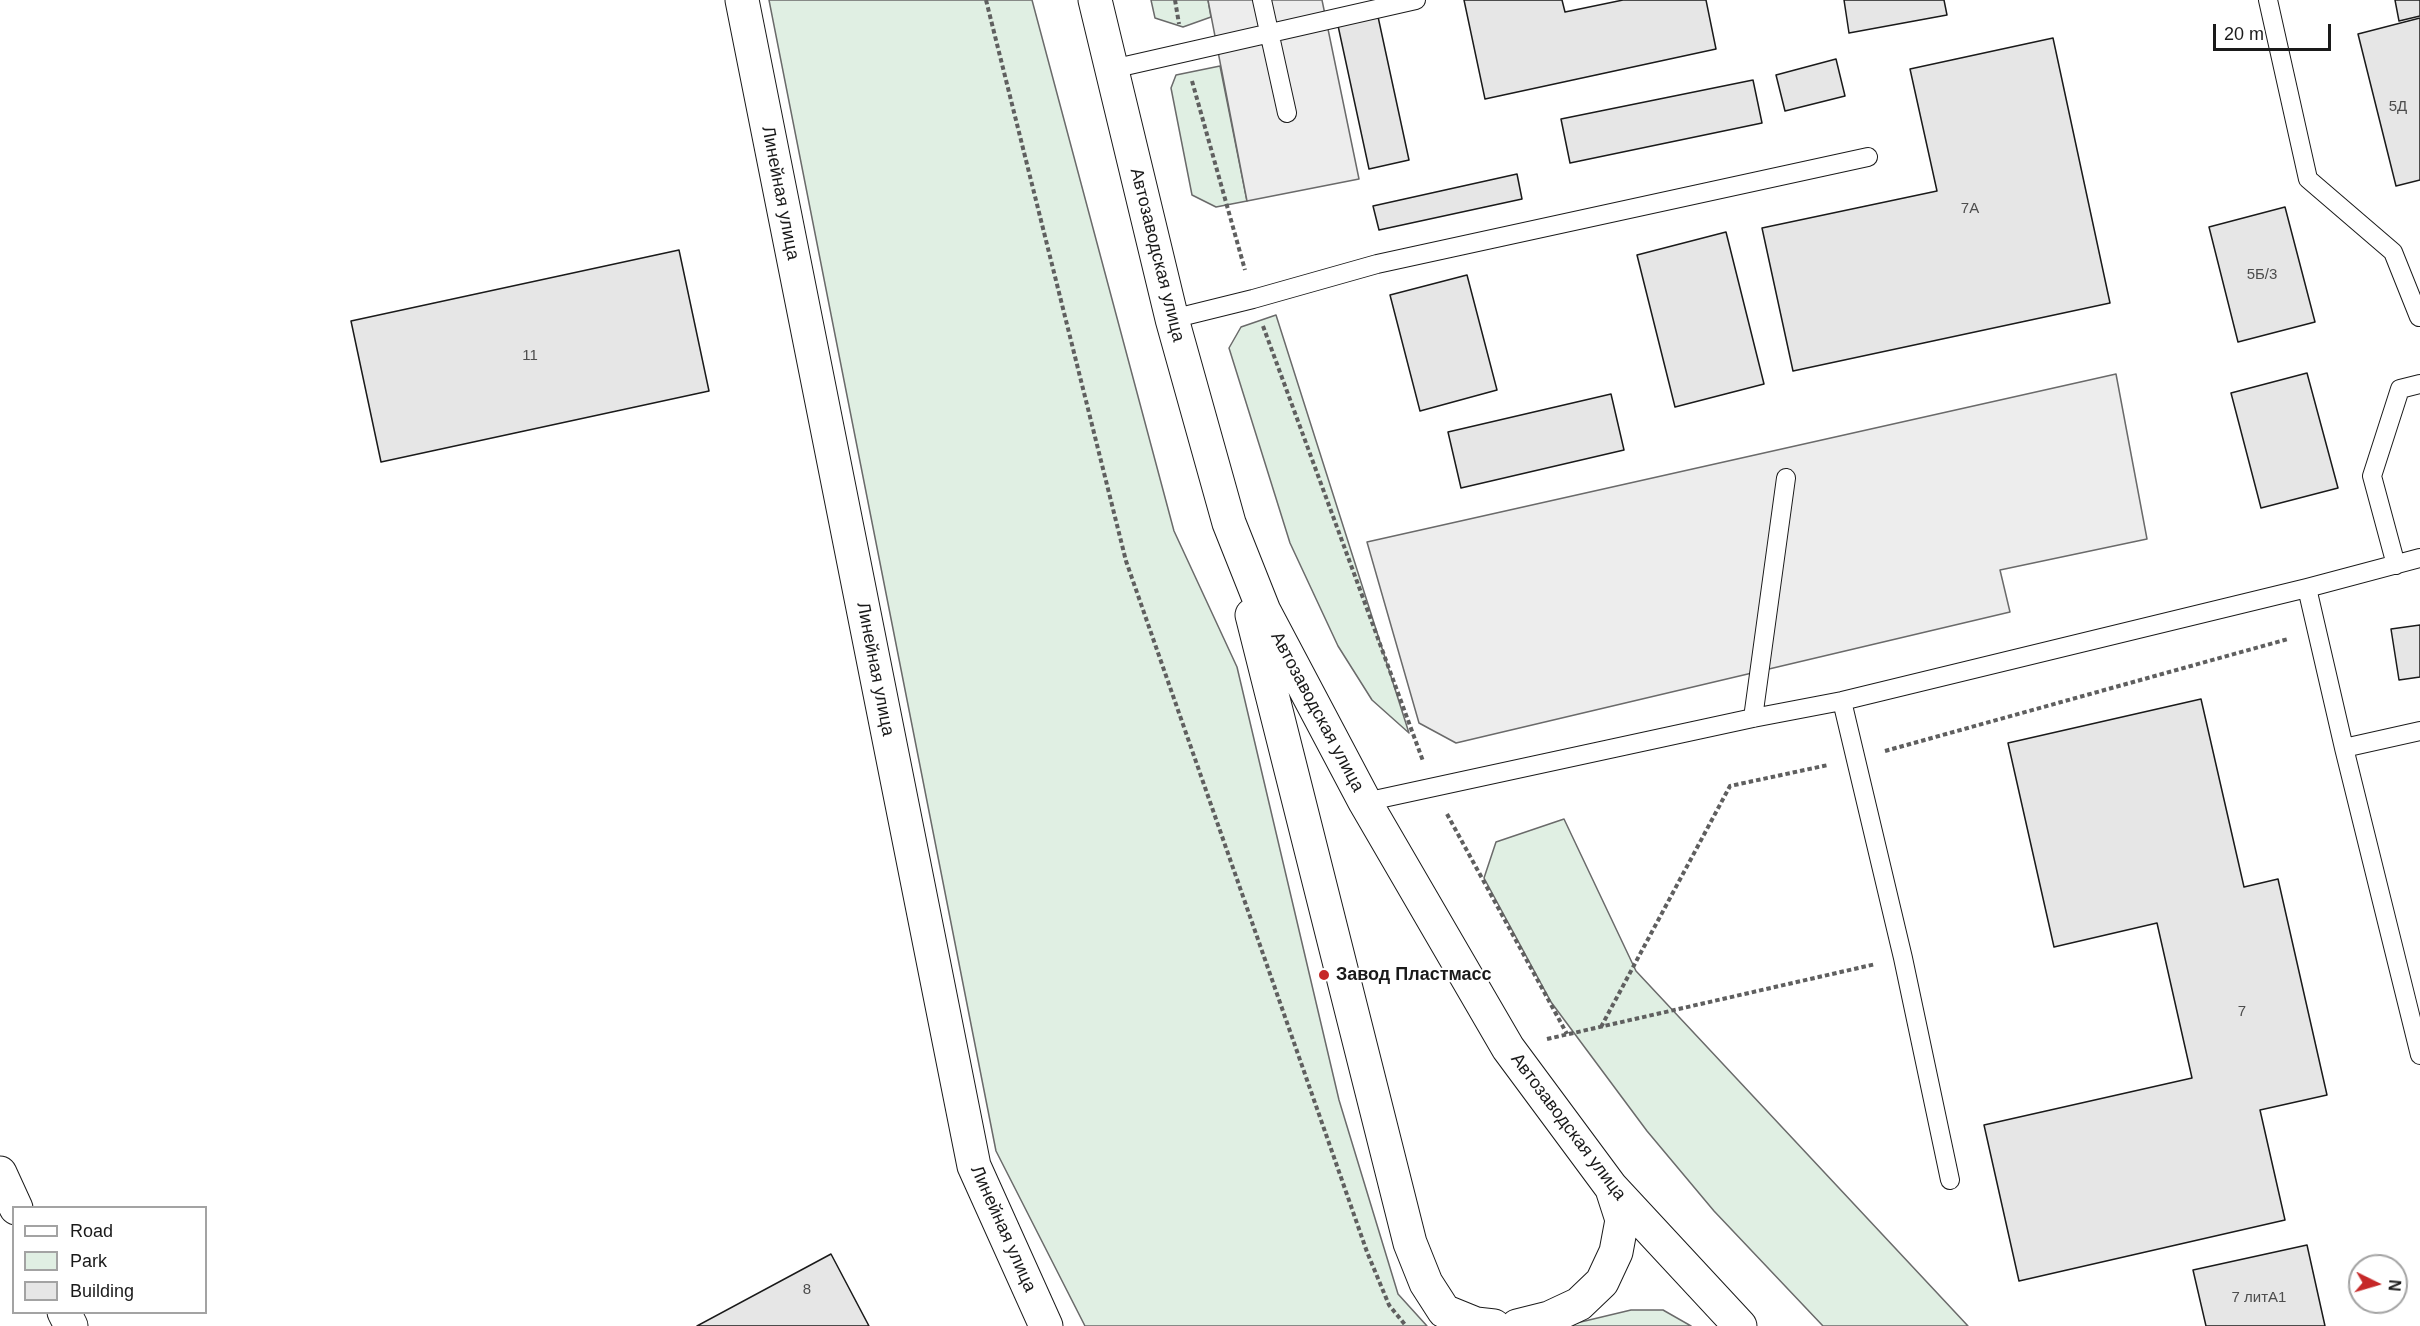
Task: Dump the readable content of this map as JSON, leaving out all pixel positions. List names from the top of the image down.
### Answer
{
  "streets": {
    "street": ["Линейная улица", "Автозаводская улица"]
  },
  "places": ["Завод Пластмасс"],
  "house_numbers": [
    "5Д",
    "7А",
    "5Б/3",
    "11",
    "7",
    "8",
    "7 литА1"
  ],
  "legend": ["Road", "Park", "Building"],
  "scale_bar": "20 m",
  "north": "right"
}
